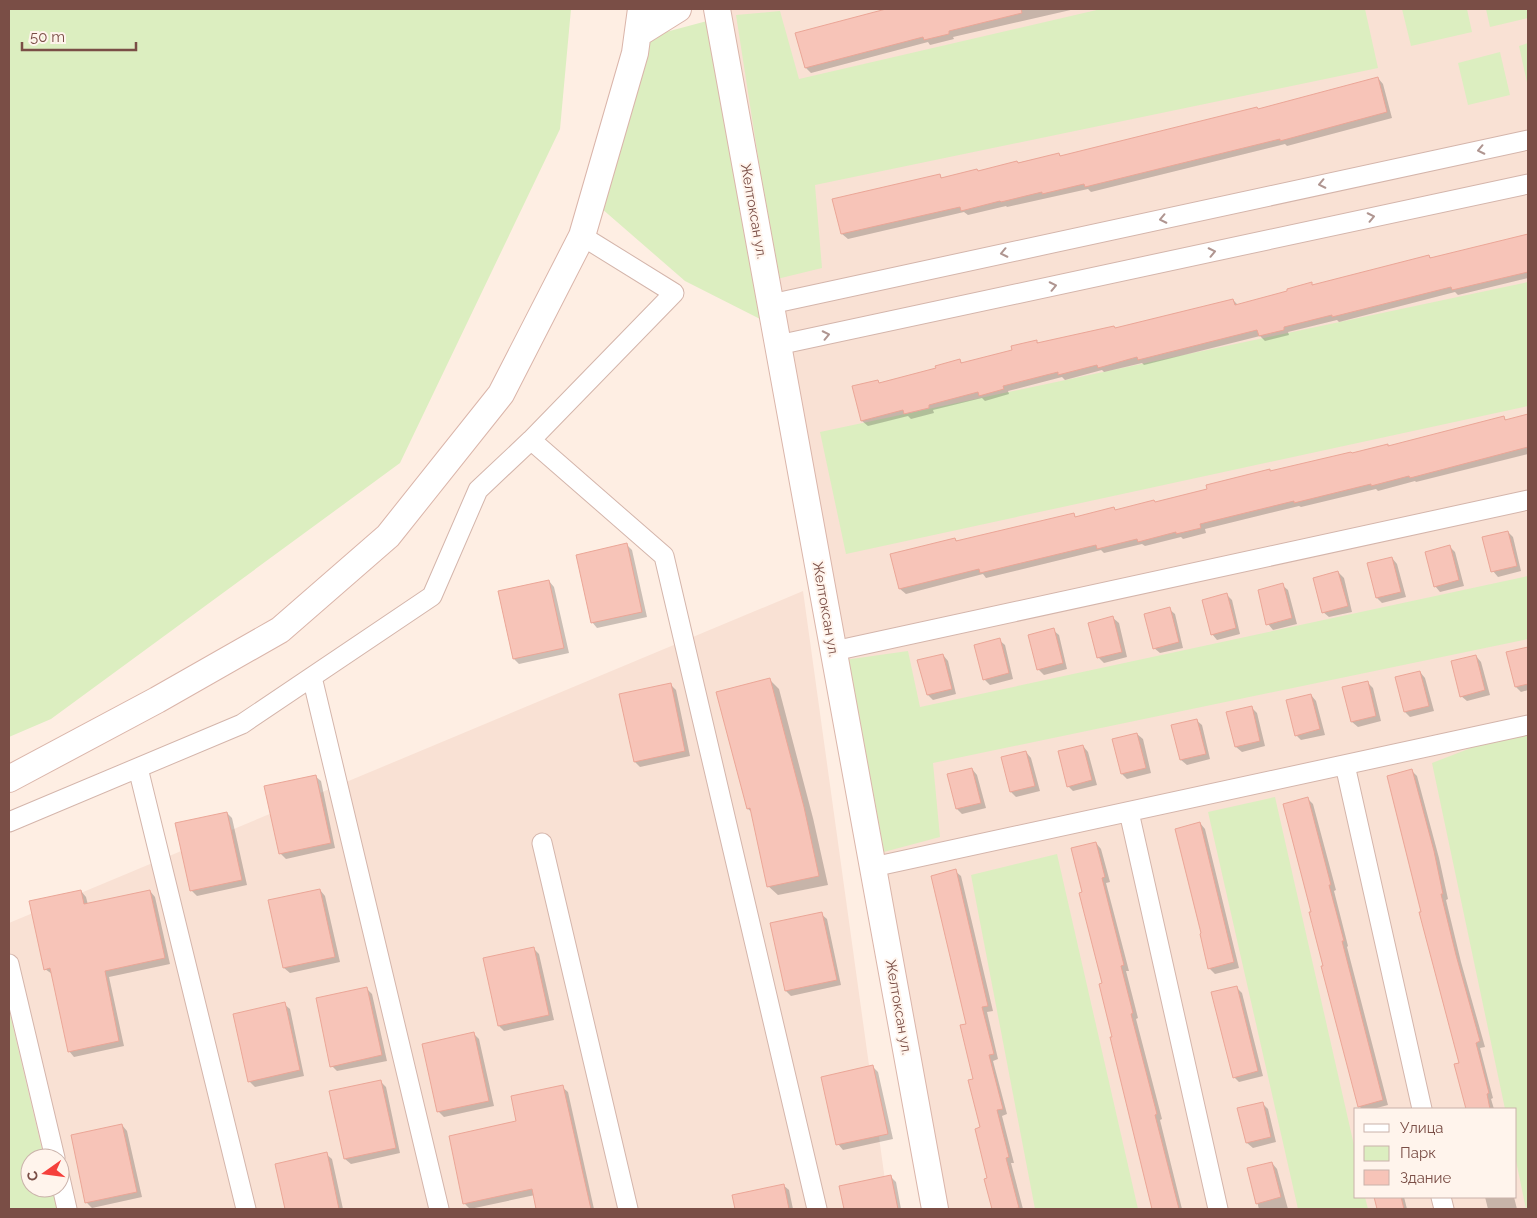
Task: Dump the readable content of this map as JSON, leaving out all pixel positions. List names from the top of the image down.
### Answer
{
  "streets": {
    "street": ["Желтоксан ул."]
  },
  "legend": ["Улица", "Парк", "Здание"],
  "scale_bar": "50 m",
  "north": "left"
}
